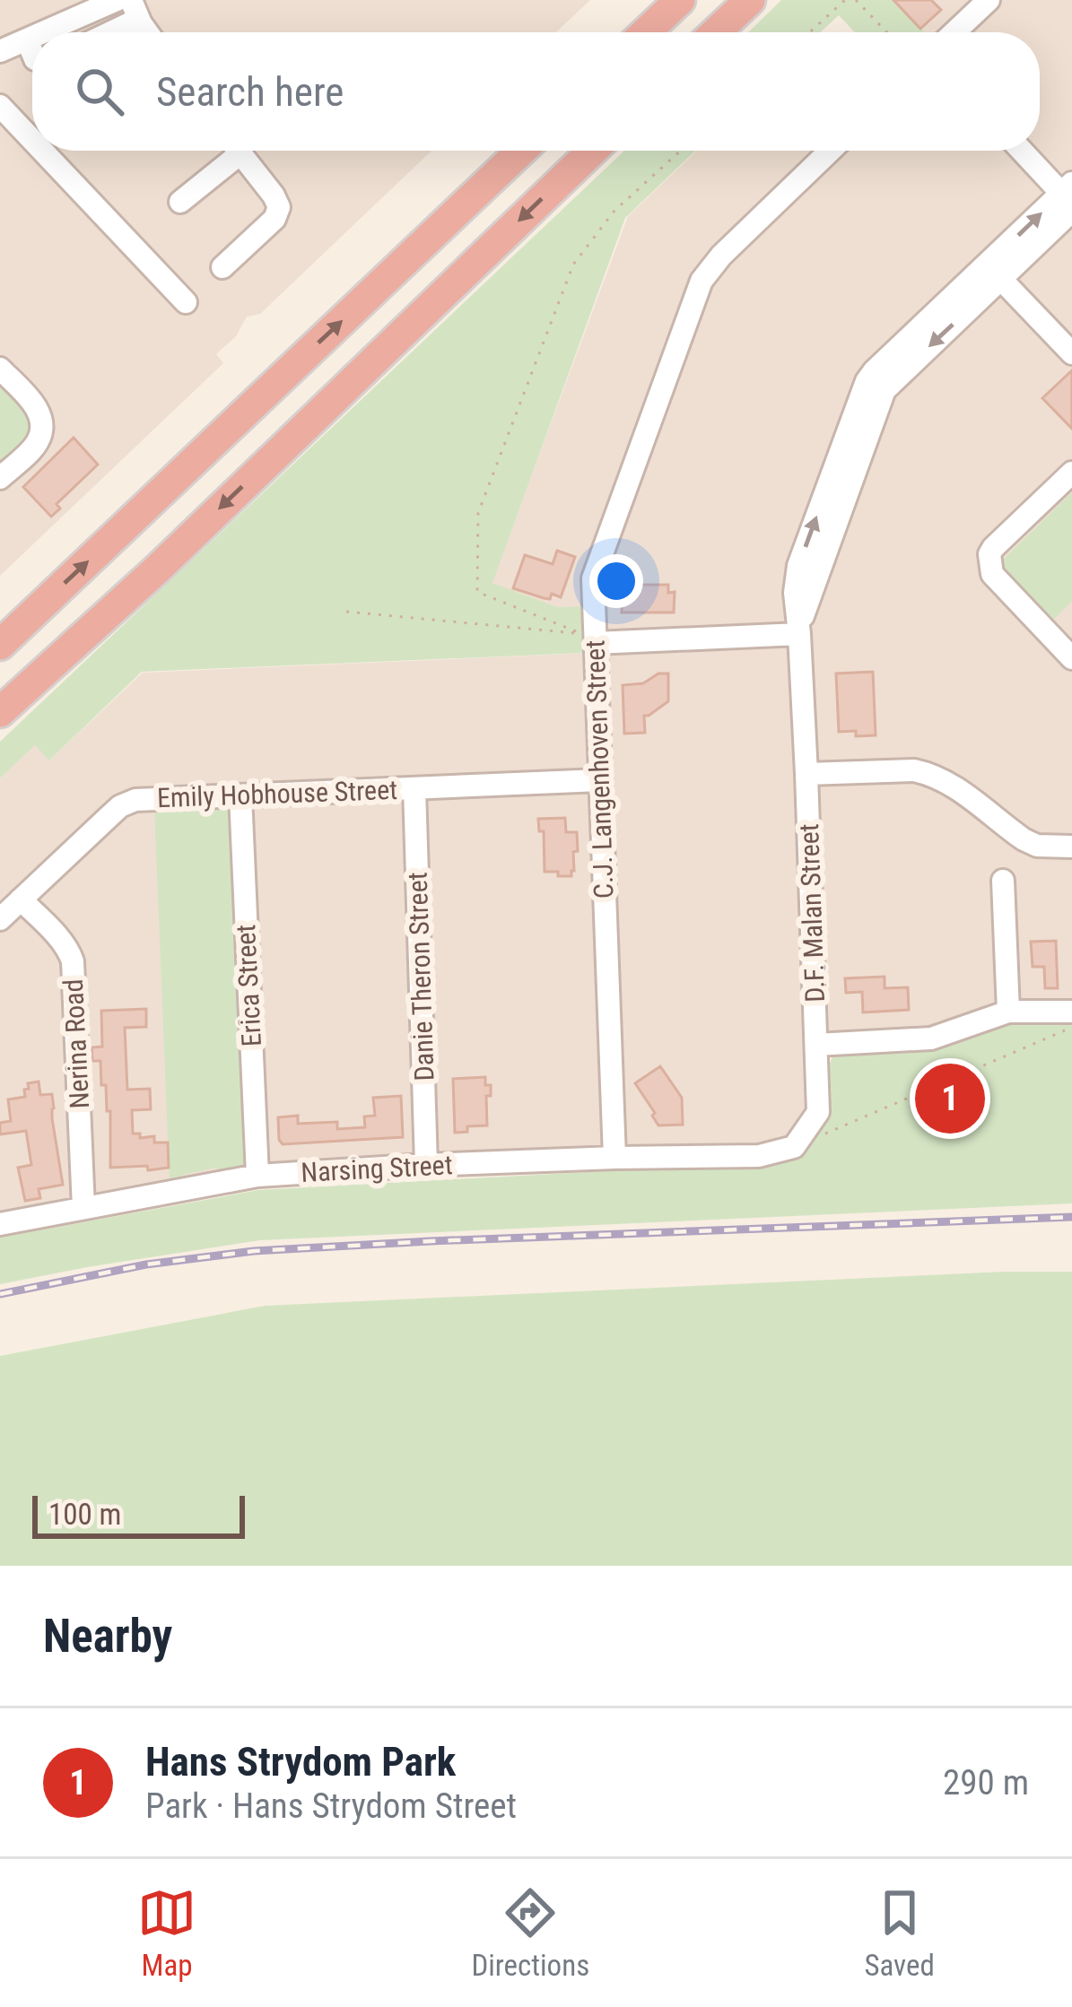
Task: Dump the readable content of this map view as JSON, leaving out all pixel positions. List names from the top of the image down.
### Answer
{
  "streets": {
    "street": [
      "C.J. Langenhoven Street",
      "Emily Hobhouse Street",
      "D.F. Malan Street",
      "Danie Theron Street",
      "Erica Street",
      "Nerina Road",
      "Narsing Street"
    ]
  },
  "crossings": [
    ["C.J. Langenhoven Street", "Emily Hobhouse Street"],
    ["C.J. Langenhoven Street", "Narsing Street"],
    ["Emily Hobhouse Street", "Danie Theron Street"],
    ["Emily Hobhouse Street", "Erica Street"],
    ["Emily Hobhouse Street", "Nerina Road"],
    ["D.F. Malan Street", "Narsing Street"],
    ["Danie Theron Street", "Narsing Street"],
    ["Erica Street", "Narsing Street"],
    ["Nerina Road", "Narsing Street"]
  ],
  "scale_bar": "100 m",
  "page": {
    "search": "Search here",
    "pins": "1",
    "scale": "100 m",
    "heading": "Nearby",
    "list": [
      {
        "mark": "1",
        "name": "Hans Strydom Park",
        "note": "Park · Hans Strydom Street",
        "value": "290 m"
      }
    ],
    "nav": ["Map", "Directions", "Saved"]
  }
}
